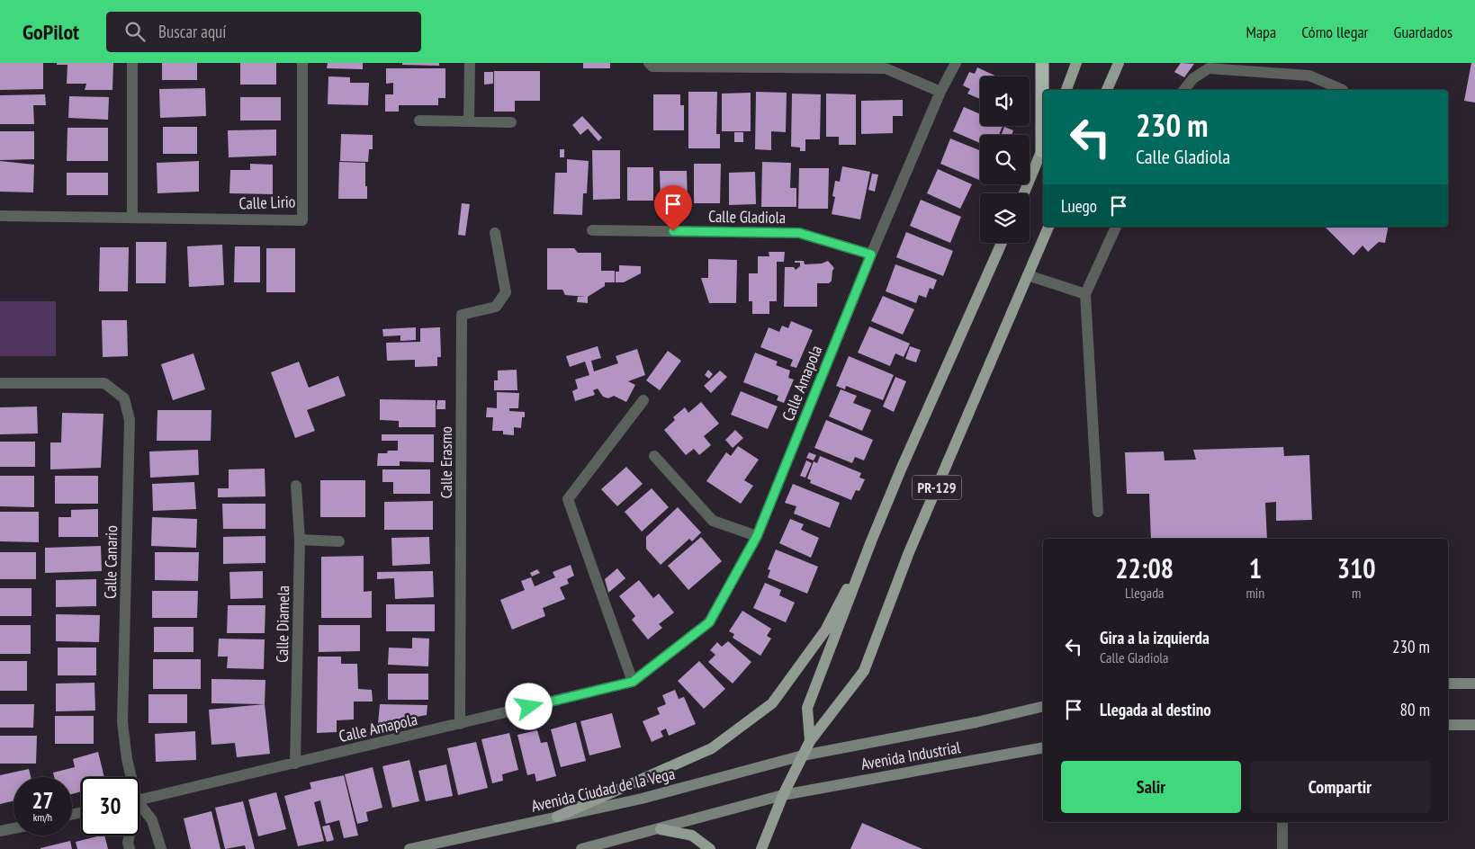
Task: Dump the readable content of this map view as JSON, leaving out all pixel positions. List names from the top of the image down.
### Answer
{
  "streets": {
    "main road": ["PR-129"],
    "street": [
      "Calle Lirio",
      "Calle Gladiola",
      "Calle Amapola",
      "Calle Erasmo",
      "Calle Canario",
      "Calle Diamela",
      "Avenida Industrial",
      "Avenida Ciudad de la Vega"
    ]
  },
  "crossings": [
    ["Calle Gladiola", "Calle Amapola"],
    ["Calle Amapola", "Calle Erasmo"],
    ["Calle Amapola", "Calle Diamela"],
    ["PR-129", "Avenida Industrial"],
    ["PR-129", "Avenida Ciudad de la Vega"],
    ["Avenida Industrial", "Avenida Ciudad de la Vega"]
  ],
  "page": {
    "header": "GoPilot",
    "search": "Buscar aquí",
    "nav": ["Mapa", "Cómo llegar", "Guardados"],
    "turn": ["230 m", "Calle Gladiola"],
    "then": "Luego",
    "eta": [
      "22:08",
      "Llegada",
      "1",
      "min",
      "310",
      "m"
    ],
    "list": [
      {
        "name": "Gira a la izquierda",
        "note": "Calle Gladiola",
        "value": "230 m"
      },
      {
        "name": "Llegada al destino",
        "value": "80 m"
      }
    ],
    "buttons": ["Salir", "Compartir"],
    "speed": "27 km/h",
    "limit": "30"
  }
}
